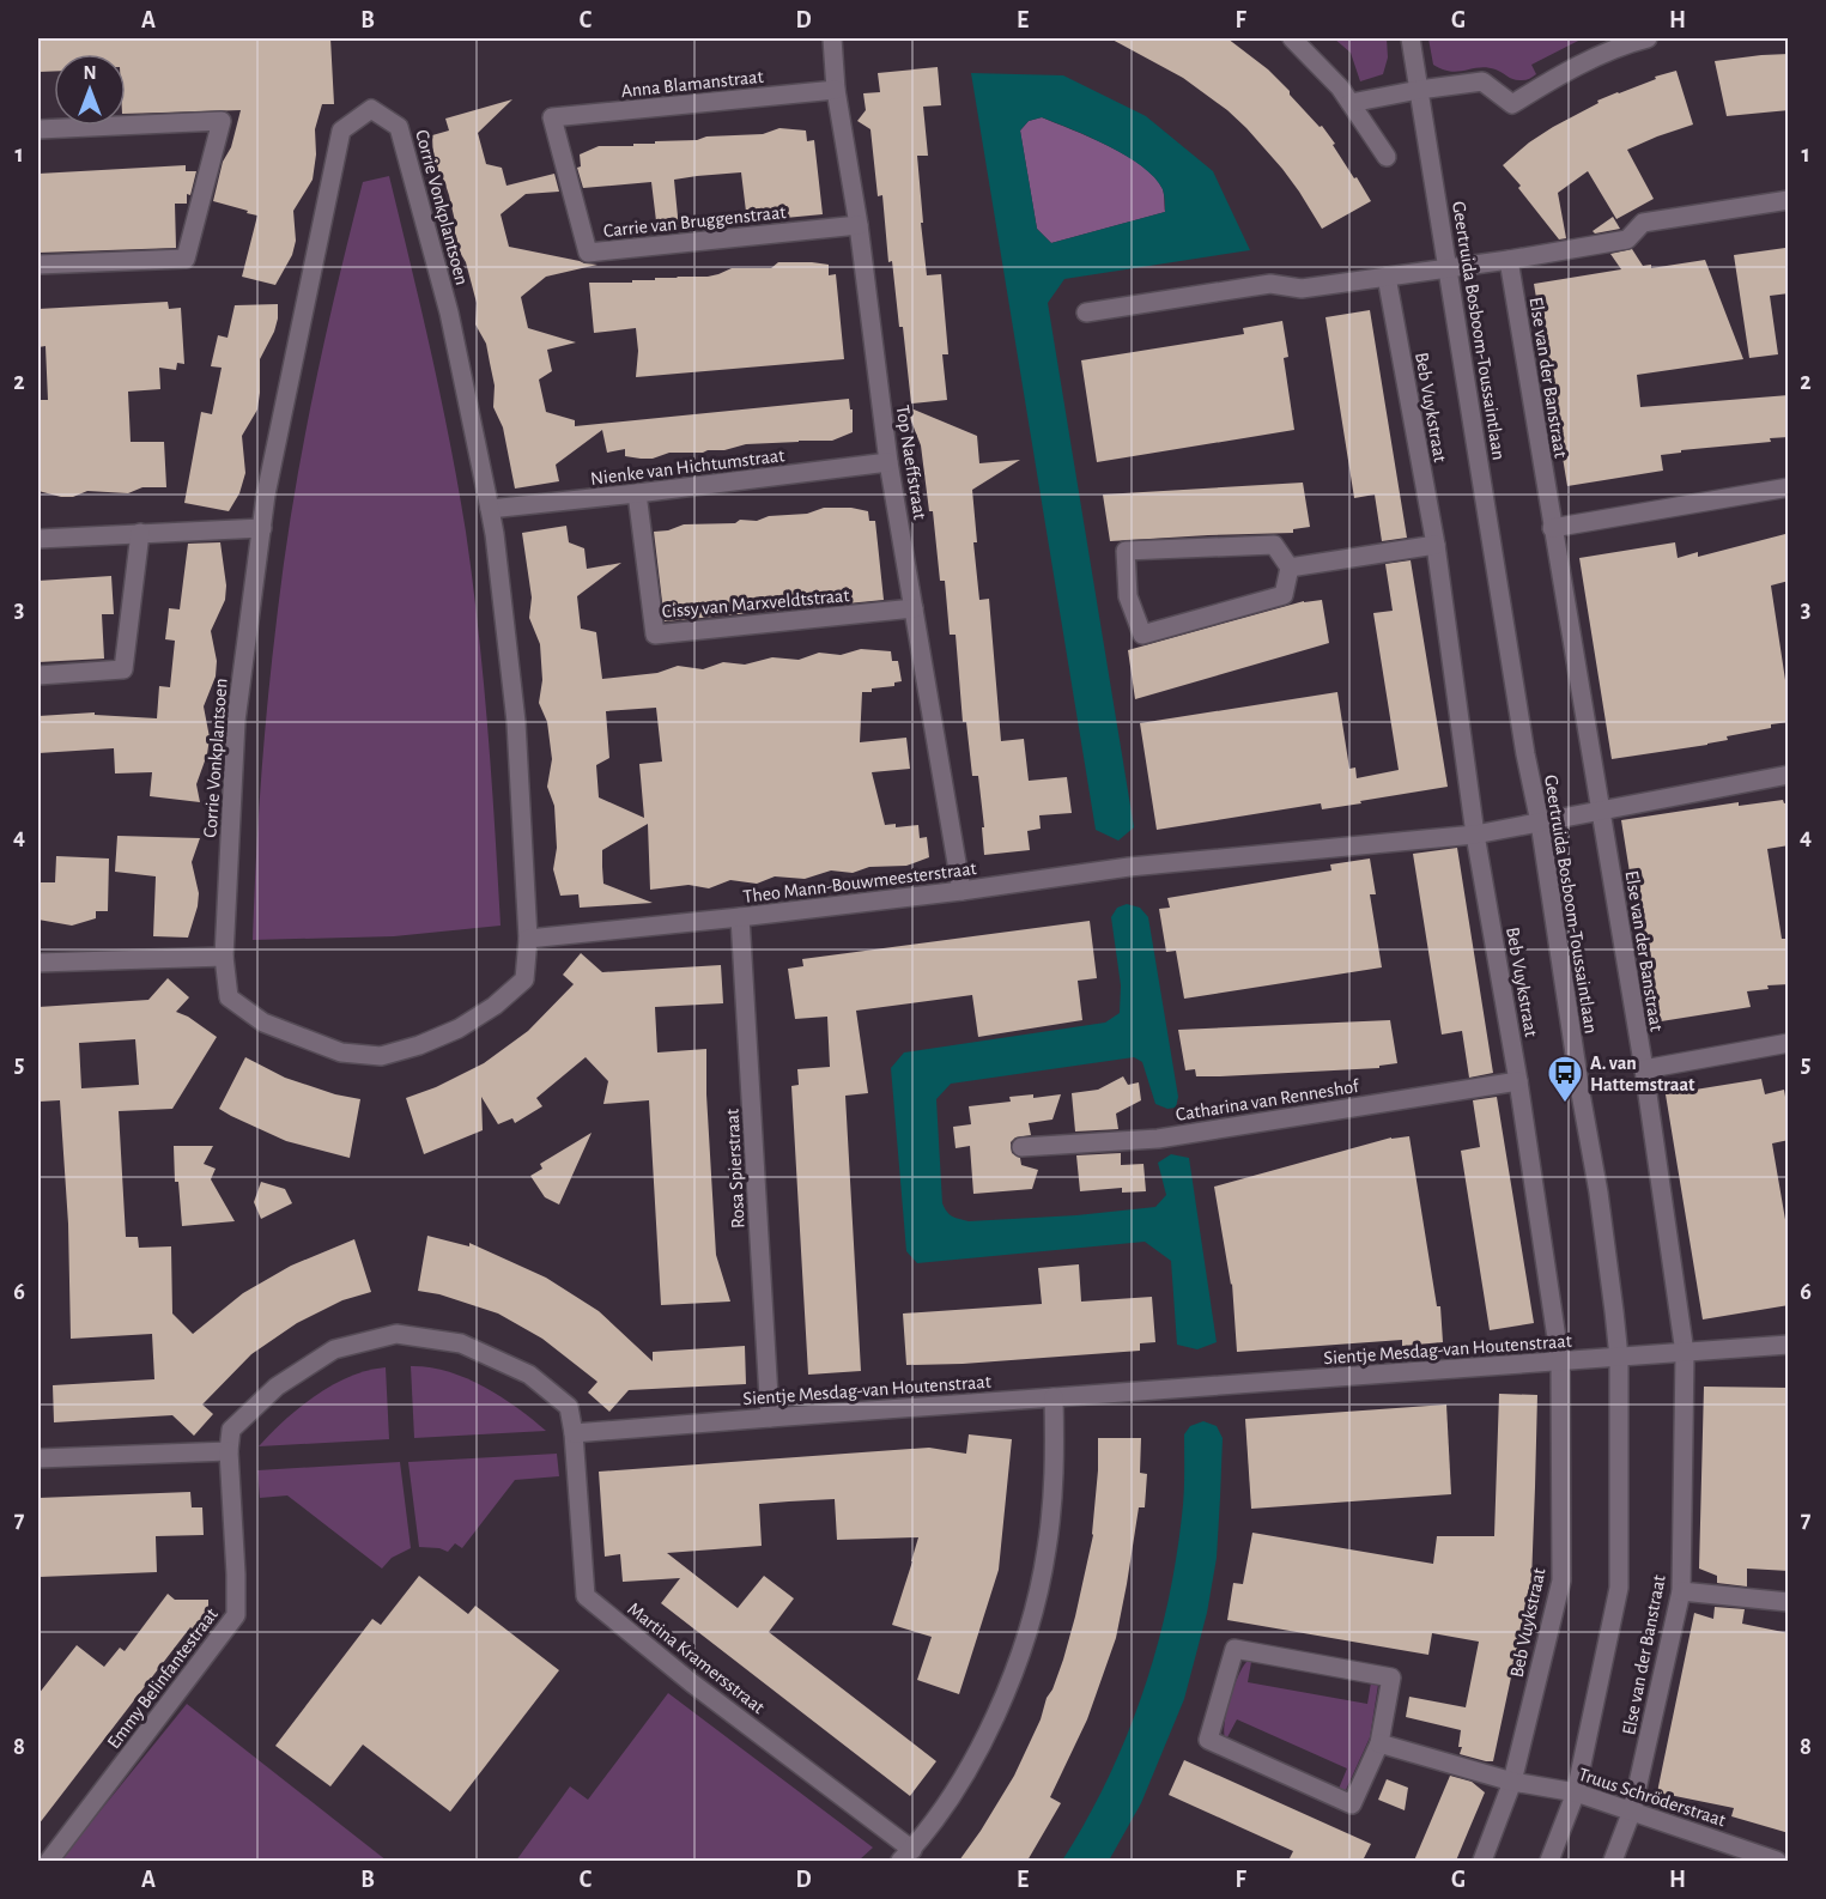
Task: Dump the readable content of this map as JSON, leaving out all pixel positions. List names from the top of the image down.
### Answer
{
  "streets": {
    "street": [
      "Anna Blamanstraat",
      "Corrie Vonkplantsoen",
      "Carrie van Bruggenstraat",
      "Geertruida Bosboom-Toussaintlaan",
      "Else van der Banstraat",
      "Beb Vuykstraat",
      "Top Naeffstraat",
      "Nienke van Hichtumstraat",
      "Cissy van Marxveldtstraat",
      "Theo Mann-Bouwmeesterstraat",
      "Catharina van Renneshof",
      "Rosa Spierstraat",
      "Sientje Mesdag-van Houtenstraat",
      "Martina Kramersstraat",
      "Emmy Belinfantestraat",
      "Truus Schröderstraat"
    ]
  },
  "crossings": [
    ["Anna Blamanstraat", "Carrie van Bruggenstraat"],
    ["Anna Blamanstraat", "Top Naeffstraat"],
    ["Corrie Vonkplantsoen", "Nienke van Hichtumstraat"],
    ["Corrie Vonkplantsoen", "Theo Mann-Bouwmeesterstraat"],
    ["Carrie van Bruggenstraat", "Top Naeffstraat"],
    ["Geertruida Bosboom-Toussaintlaan", "Theo Mann-Bouwmeesterstraat"],
    ["Geertruida Bosboom-Toussaintlaan", "Sientje Mesdag-van Houtenstraat"],
    ["Geertruida Bosboom-Toussaintlaan", "Truus Schröderstraat"],
    ["Else van der Banstraat", "Theo Mann-Bouwmeesterstraat"],
    ["Else van der Banstraat", "Sientje Mesdag-van Houtenstraat"],
    ["Else van der Banstraat", "Truus Schröderstraat"],
    ["Beb Vuykstraat", "Theo Mann-Bouwmeesterstraat"],
    ["Beb Vuykstraat", "Catharina van Renneshof"],
    ["Beb Vuykstraat", "Sientje Mesdag-van Houtenstraat"],
    ["Beb Vuykstraat", "Truus Schröderstraat"],
    ["Top Naeffstraat", "Nienke van Hichtumstraat"],
    ["Top Naeffstraat", "Cissy van Marxveldtstraat"],
    ["Top Naeffstraat", "Theo Mann-Bouwmeesterstraat"],
    ["Nienke van Hichtumstraat", "Cissy van Marxveldtstraat"],
    ["Theo Mann-Bouwmeesterstraat", "Rosa Spierstraat"],
    ["Rosa Spierstraat", "Sientje Mesdag-van Houtenstraat"],
    ["Sientje Mesdag-van Houtenstraat", "Martina Kramersstraat"]
  ],
  "places": {
    "bus stop": ["A. van Hattemstraat"]
  },
  "north": "top",
  "grid": {
    "columns": [
      "A",
      "B",
      "C",
      "D",
      "E",
      "F",
      "G",
      "H"
    ],
    "rows": [
      "1",
      "2",
      "3",
      "4",
      "5",
      "6",
      "7",
      "8"
    ]
  }
}
